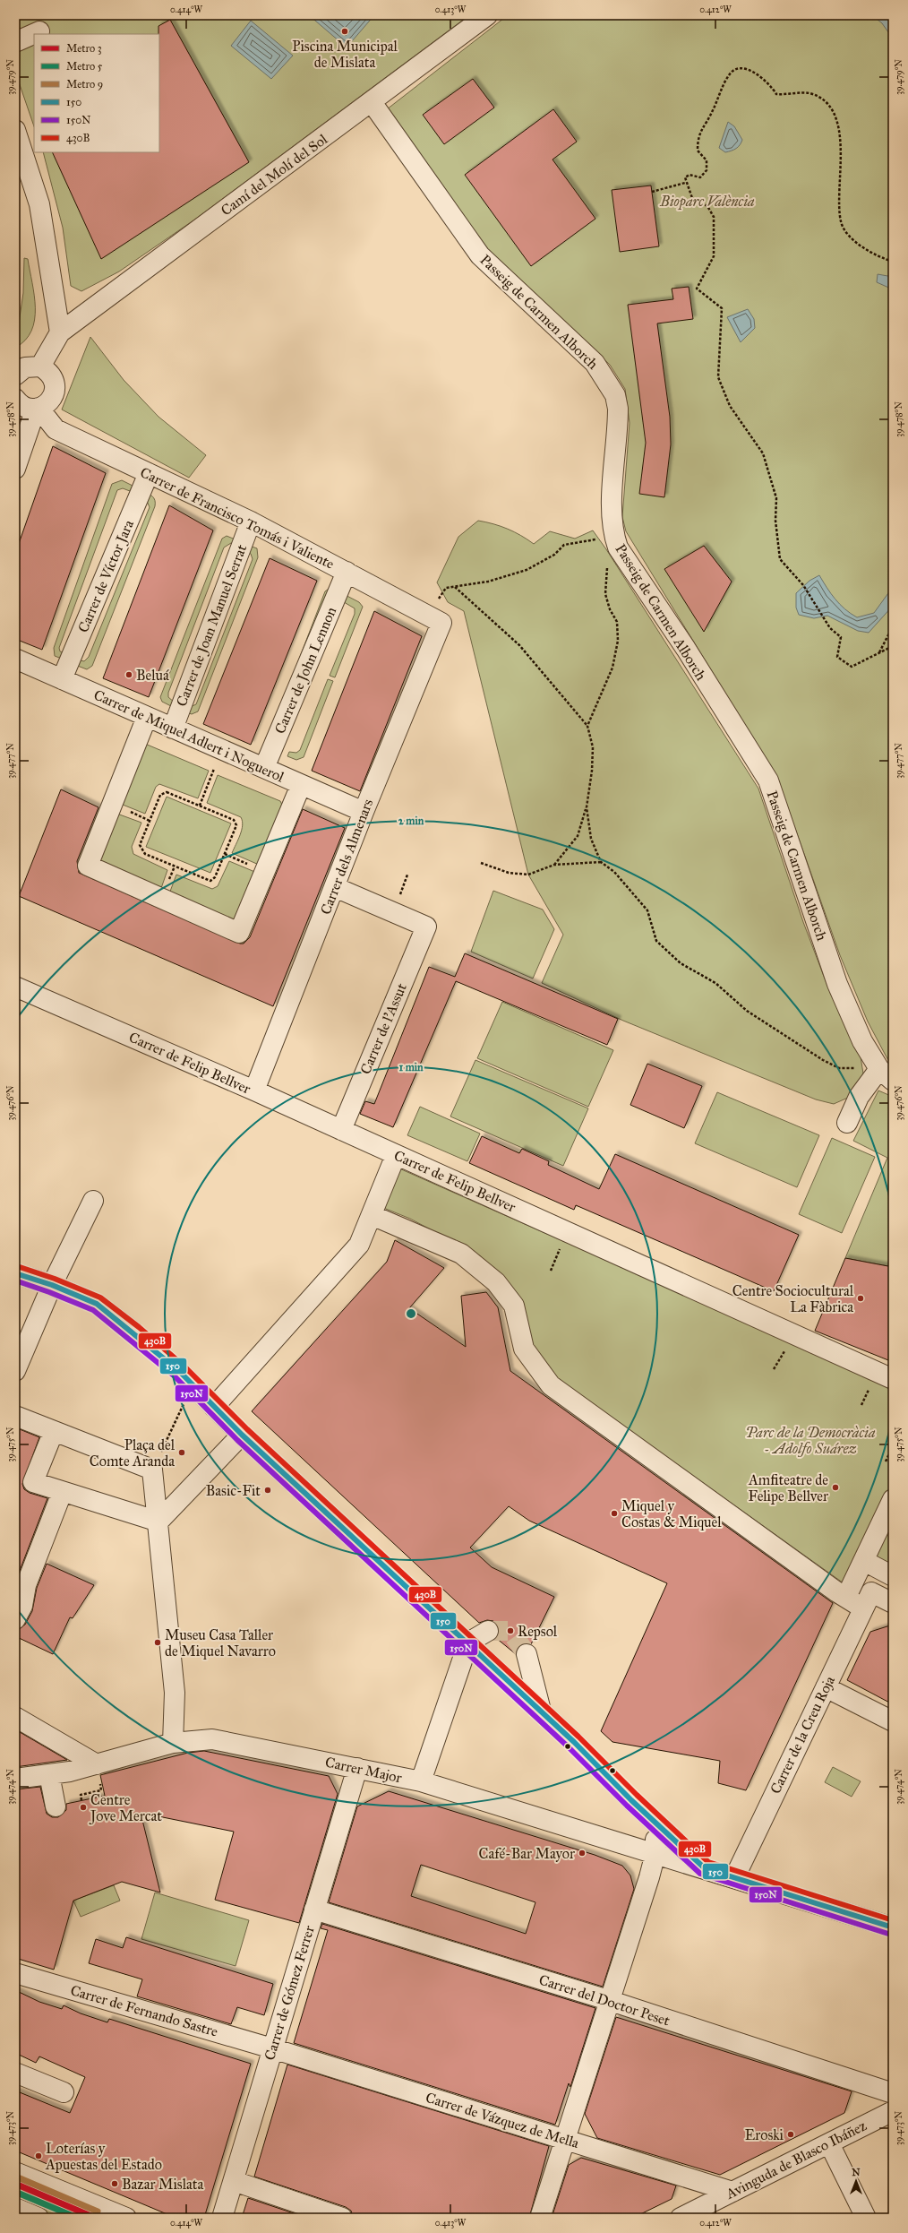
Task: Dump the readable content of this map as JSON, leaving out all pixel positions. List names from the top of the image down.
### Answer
{
  "streets": {
    "street": [
      "Camí del Molí del Sol",
      "Passeig de Carmen Alborch",
      "Carrer de Francisco Tomás i Valiente",
      "Carrer de Víctor Jara",
      "Carrer de Joan Manuel Serrat",
      "Carrer de John Lennon",
      "Carrer de Miquel Adlert i Noguerol",
      "Carrer dels Almenars",
      "Carrer de l'Assut",
      "Carrer de Felip Bellver",
      "Carrer de la Creu Roja",
      "Carrer Major",
      "Carrer de Gómez Ferrer",
      "Carrer del Doctor Peset",
      "Carrer de Fernando Sastre",
      "Carrer de Vázquez de Mella",
      "Avinguda de Blasco Ibáñez"
    ]
  },
  "crossings": [
    ["Camí del Molí del Sol", "Passeig de Carmen Alborch"],
    ["Carrer de Francisco Tomás i Valiente", "Carrer de Víctor Jara"],
    ["Carrer de Francisco Tomás i Valiente", "Carrer de Joan Manuel Serrat"],
    ["Carrer de Francisco Tomás i Valiente", "Carrer de John Lennon"],
    ["Carrer de Francisco Tomás i Valiente", "Carrer dels Almenars"],
    ["Carrer de Víctor Jara", "Carrer de Miquel Adlert i Noguerol"],
    ["Carrer de Joan Manuel Serrat", "Carrer de Miquel Adlert i Noguerol"],
    ["Carrer de John Lennon", "Carrer de Miquel Adlert i Noguerol"],
    ["Carrer de Miquel Adlert i Noguerol", "Carrer dels Almenars"],
    ["Carrer dels Almenars", "Carrer de l'Assut"],
    ["Carrer dels Almenars", "Carrer de Felip Bellver"],
    ["Carrer de l'Assut", "Carrer de Felip Bellver"],
    ["Carrer de la Creu Roja", "Carrer Major"],
    ["Carrer Major", "Carrer de Gómez Ferrer"],
    ["Carrer de Gómez Ferrer", "Carrer del Doctor Peset"],
    ["Carrer de Gómez Ferrer", "Carrer de Fernando Sastre"],
    ["Carrer de Gómez Ferrer", "Carrer de Vázquez de Mella"],
    ["Carrer de Fernando Sastre", "Carrer de Vázquez de Mella"],
    ["Carrer de Vázquez de Mella", "Avinguda de Blasco Ibáñez"]
  ],
  "parks": ["Bioparc València", "Parc de la Democràcia - Adolfo Suárez"],
  "places": [
    "Piscina Municipal de Mislata",
    "Beluá",
    "Centre Sociocultural La Fàbrica",
    "Plaça del Comte Aranda",
    "Amfiteatre de Felipe Bellver",
    "Basic-Fit",
    "Miquel y Costas & Miquel",
    "Repsol",
    "Museu Casa Taller de Miquel Navarro",
    "Centre Jove Mercat",
    "Café-Bar Mayor",
    "Eroski",
    "Loterías y Apuestas del Estado",
    "Bazar Mislata"
  ],
  "lines": [
    "transit line 430B",
    "transit line 150",
    "transit line 150N",
    "metro line 9",
    "metro line 3",
    "metro line 5"
  ],
  "legend": [
    "Metro 3",
    "Metro 5",
    "Metro 9",
    "150",
    "150N",
    "430B"
  ],
  "north": "top",
  "coordinates": [
    "0.414°W",
    "0.413°W",
    "0.412°W",
    "39.479°N",
    "39.478°N",
    "39.477°N",
    "39.476°N",
    "39.475°N",
    "39.474°N",
    "39.473°N"
  ],
  "rings": ["2 min", "1 min"]
}
